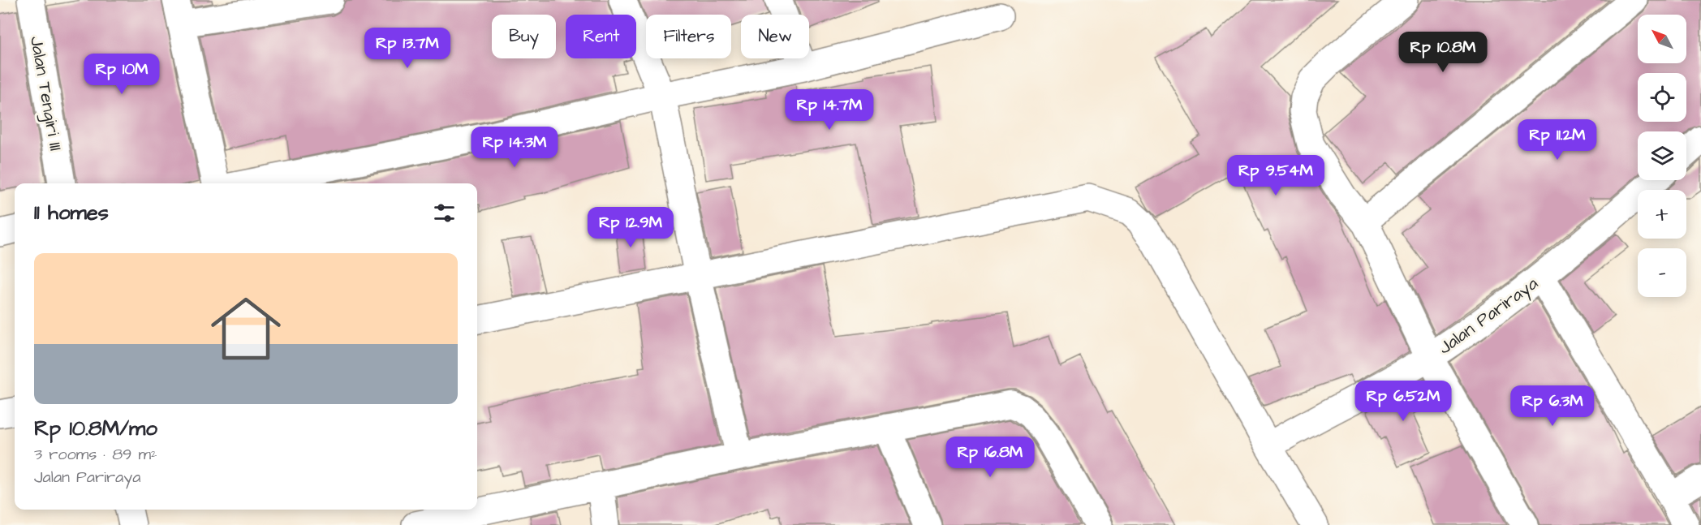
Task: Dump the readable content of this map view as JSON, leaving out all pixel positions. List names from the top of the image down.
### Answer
{
  "streets": {
    "street": ["Jalan Tengiri III", "Jalan Pariraya"]
  },
  "north": "top left",
  "page": {
    "map_buttons": ["+", "−"],
    "chip": [
      "Buy",
      "Rent",
      "Filters",
      "New"
    ],
    "price": [
      "Rp 13.7M",
      "Rp 10.8M",
      "Rp 10M",
      "Rp 14.7M",
      "Rp 11.2M",
      "Rp 14.3M",
      "Rp 9.54M",
      "Rp 12.9M",
      "Rp 6.52M",
      "Rp 6.3M",
      "Rp 16.8M"
    ],
    "heading": "11 homes",
    "list": [
      {
        "name": "Rp 10.8M/mo",
        "note": "3 rooms · 89 m² · Jalan Pariraya"
      }
    ]
  }
}
